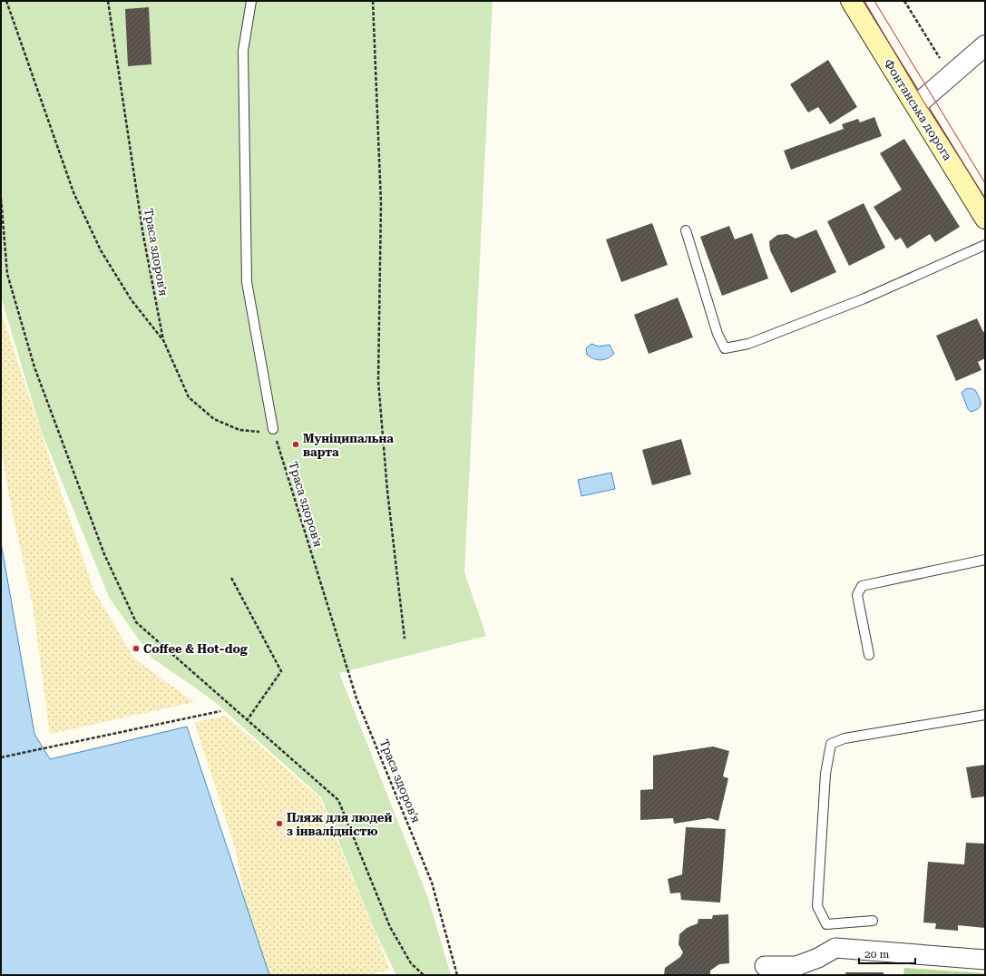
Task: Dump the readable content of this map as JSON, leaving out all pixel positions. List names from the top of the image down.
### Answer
{
  "streets": {
    "main road": ["Фонтанська дорога"],
    "path": ["Траса здоров’я"]
  },
  "places": ["Муніципальна варта", "Coffee & Hot-dog", "Пляж для людей з інвалідністю"],
  "scale_bar": "20 m"
}
